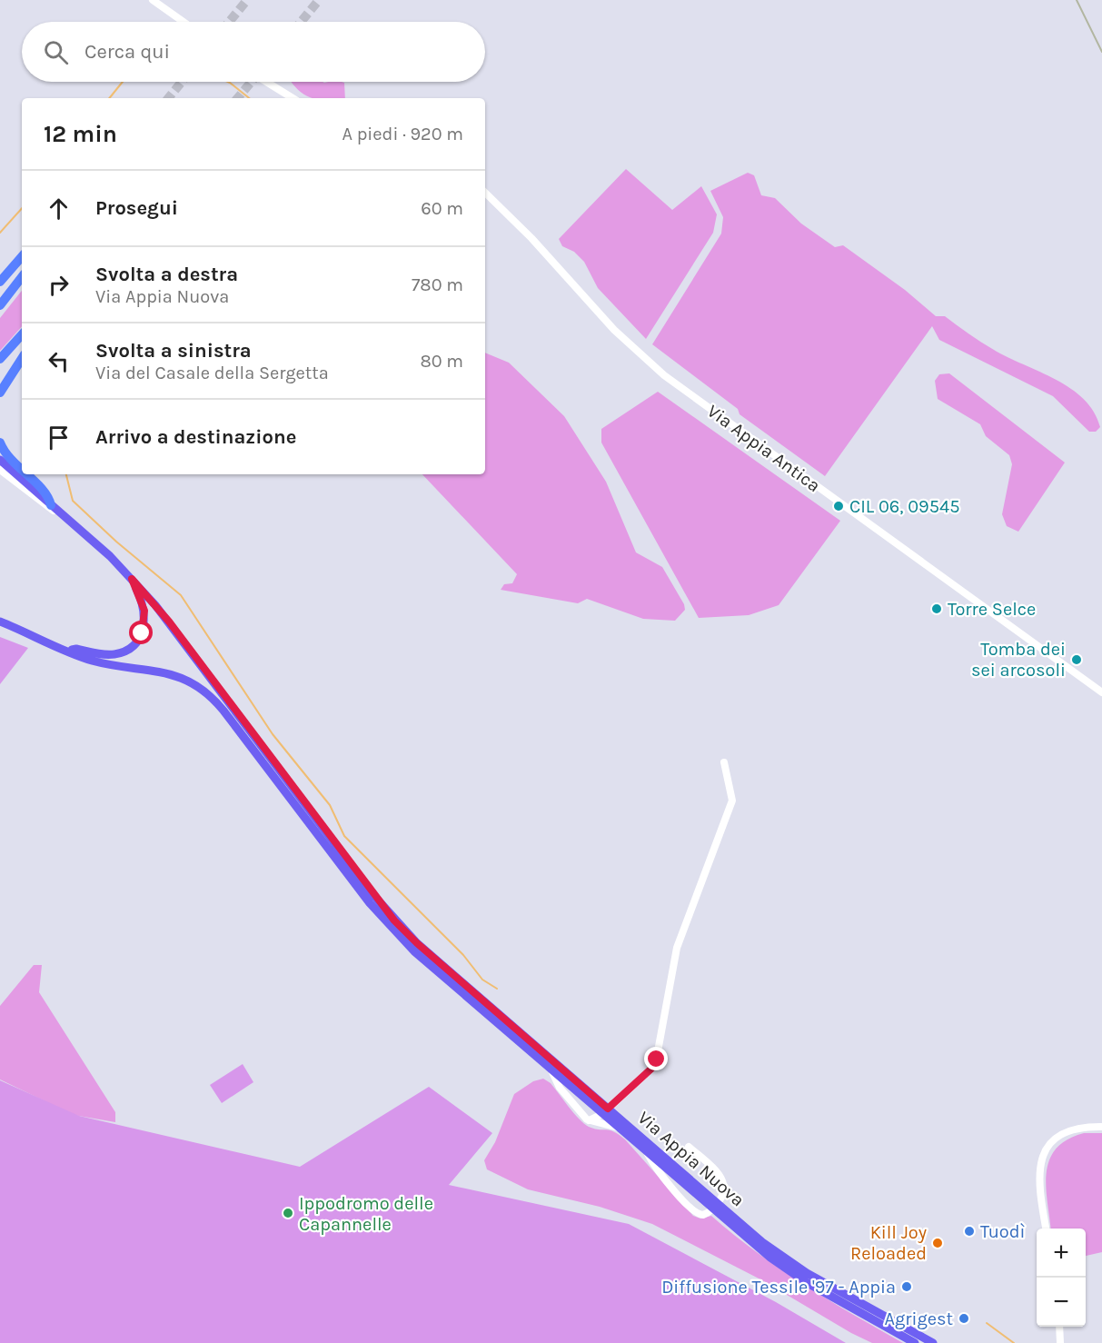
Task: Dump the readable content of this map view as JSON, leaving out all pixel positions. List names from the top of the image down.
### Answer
{
  "streets": {
    "main road": ["Via Appia Nuova"],
    "street": ["Via Appia Antica"]
  },
  "places": [
    "CIL 06, 09545",
    "Torre Selce",
    "Tomba dei sei arcosoli",
    "Ippodromo delle Capannelle",
    "Tuodì",
    "Kill Joy Reloaded",
    "Diffusione Tessile '97 - Appia",
    "Agrigest"
  ],
  "page": {
    "search": "Cerca qui",
    "heading": ["12 min", "A piedi · 920 m"],
    "list": [
      ["Prosegui", "60 m"],
      ["Svolta a destra", "Via Appia Nuova", "780 m"],
      ["Svolta a sinistra", "Via del Casale della Sergetta", "80 m"],
      "Arrivo a destinazione"
    ],
    "map_buttons": ["+", "−"]
  }
}
